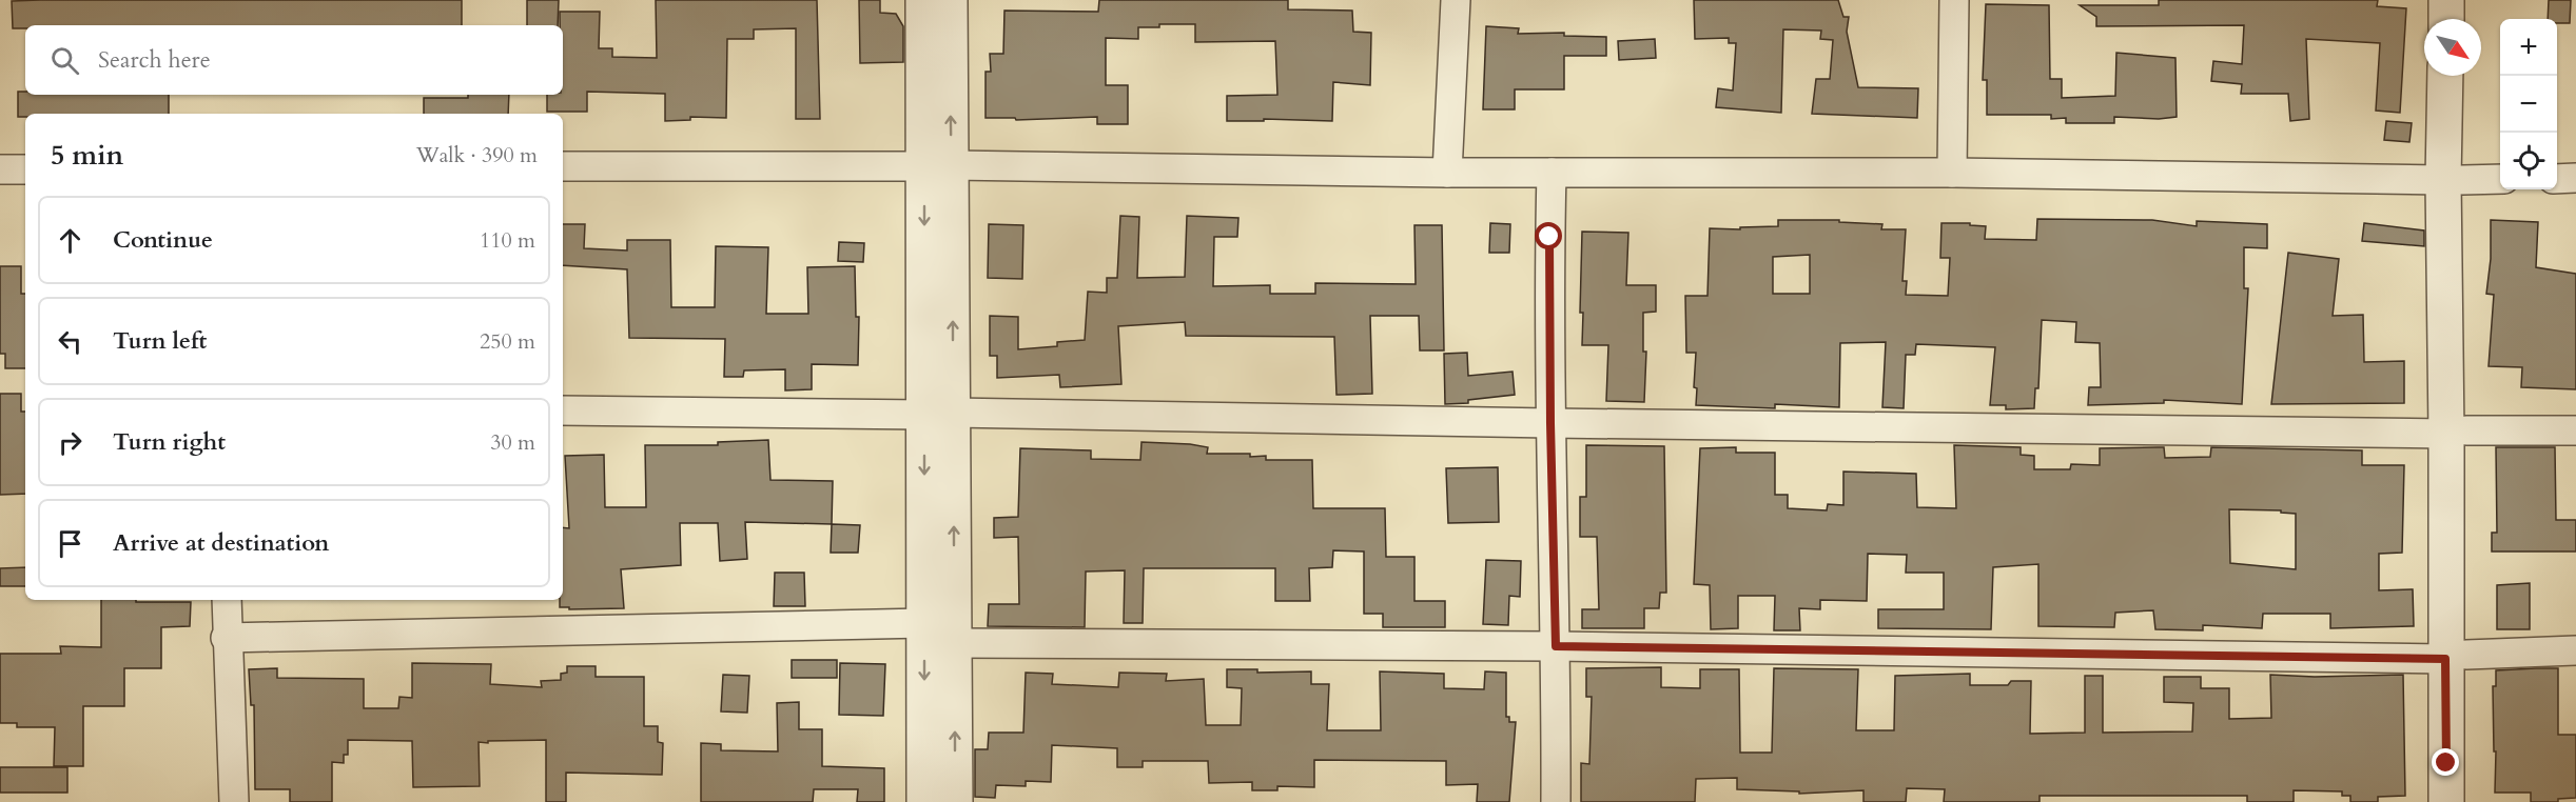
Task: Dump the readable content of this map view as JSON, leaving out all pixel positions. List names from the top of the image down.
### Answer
{
  "north": "bottom right",
  "page": {
    "map_buttons": ["+", "−"],
    "search": "Search here",
    "heading": ["5 min", "Walk · 390 m"],
    "list": [
      ["Continue", "110 m"],
      ["Turn left", "250 m"],
      ["Turn right", "30 m"],
      "Arrive at destination"
    ]
  }
}
